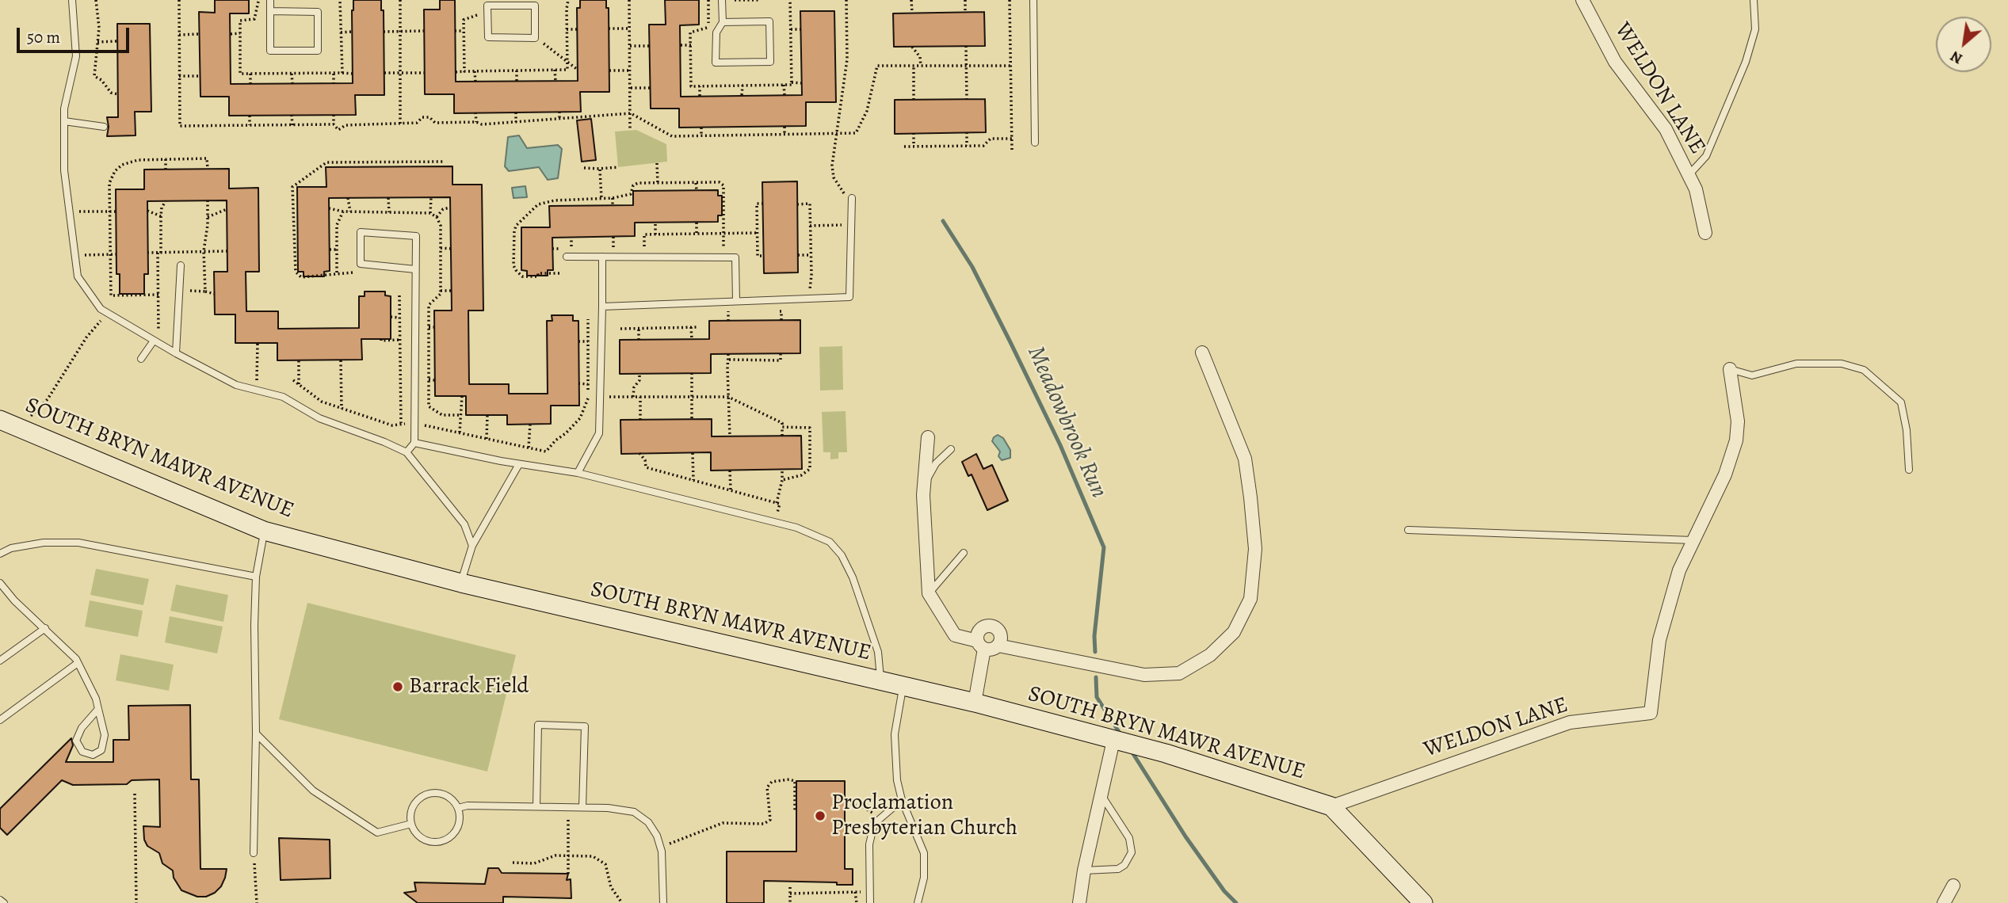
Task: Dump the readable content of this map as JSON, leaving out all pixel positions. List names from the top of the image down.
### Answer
{
  "streets": {
    "main road": ["SOUTH BRYN MAWR AVENUE"],
    "street": ["WELDON LANE"]
  },
  "crossings": [
    ["WELDON LANE", "SOUTH BRYN MAWR AVENUE"]
  ],
  "water": ["Meadowbrook Run"],
  "places": ["Barrack Field", "Proclamation Presbyterian Church"],
  "scale_bar": "50 m",
  "north": "bottom left"
}
